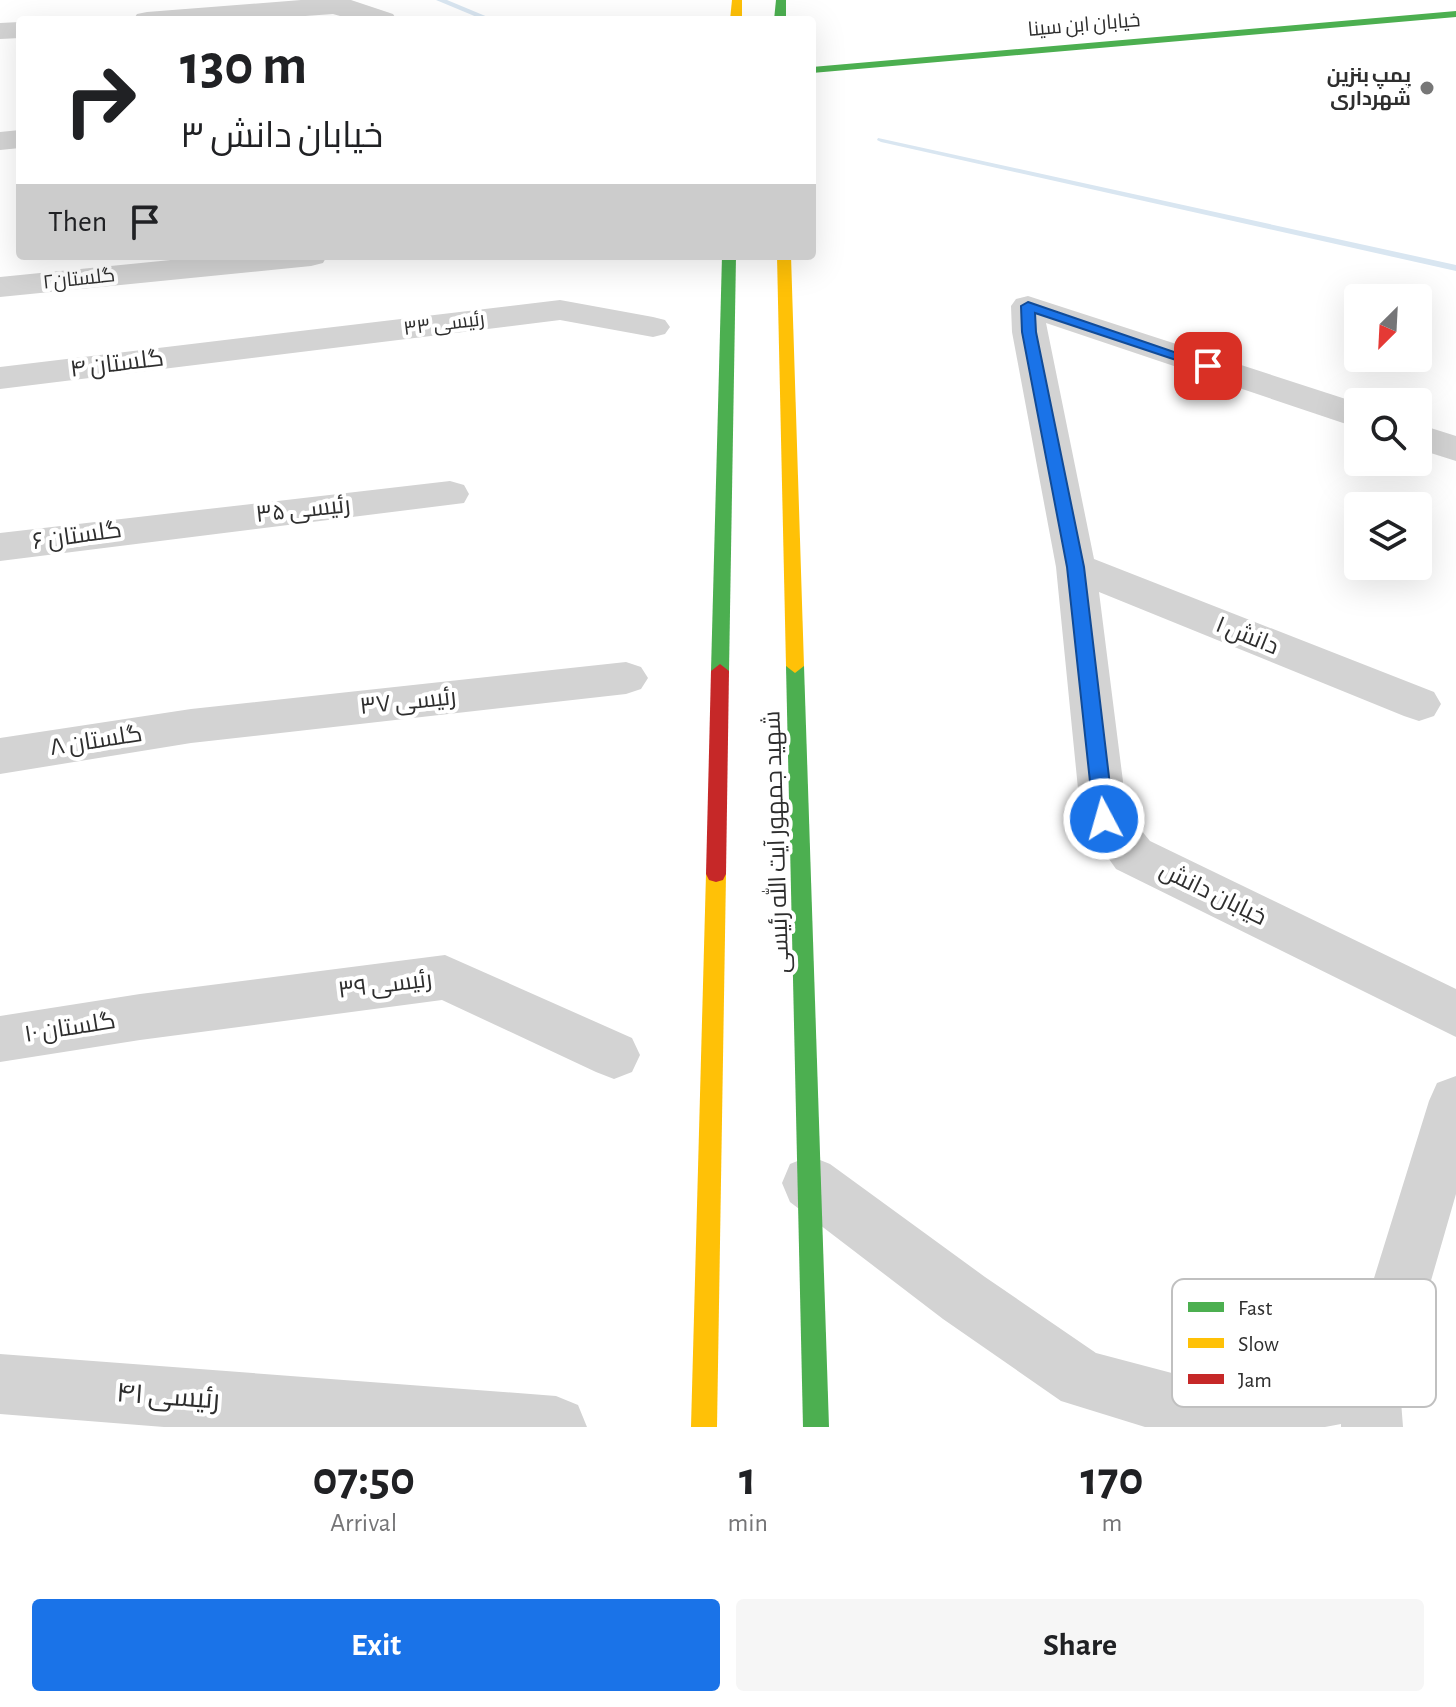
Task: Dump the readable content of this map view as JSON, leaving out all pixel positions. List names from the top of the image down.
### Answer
{
  "streets": {
    "main road": ["خیابان ابن سینا", "شهید جمهور آیت الله رئیسی"],
    "street": [
      "گلستان۲",
      "رئیسی ۳۳",
      "گلستان ۴",
      "رئیسی ۳۵",
      "گلستان ۶",
      "دانش ۱",
      "رئیسی ۳۷",
      "گلستان ۸",
      "خیابان دانش",
      "رئیسی ۳۹",
      "گلستان ۱۰",
      "رئیسی ۴۱"
    ]
  },
  "crossings": [
    ["رئیسی ۳۳", "گلستان ۴"],
    ["رئیسی ۳۵", "گلستان ۶"],
    ["دانش ۱", "خیابان دانش"],
    ["رئیسی ۳۷", "گلستان ۸"],
    ["رئیسی ۳۹", "گلستان ۱۰"]
  ],
  "places": ["پمپ بنزین شهرداری"],
  "legend": ["Fast", "Slow", "Jam"],
  "north": "bottom left",
  "page": {
    "turn": ["130 m", "خیابان دانش ۳"],
    "then": "Then",
    "eta": [
      "07:50",
      "Arrival",
      "1",
      "min",
      "170",
      "m"
    ],
    "buttons": ["Exit", "Share"]
  }
}
